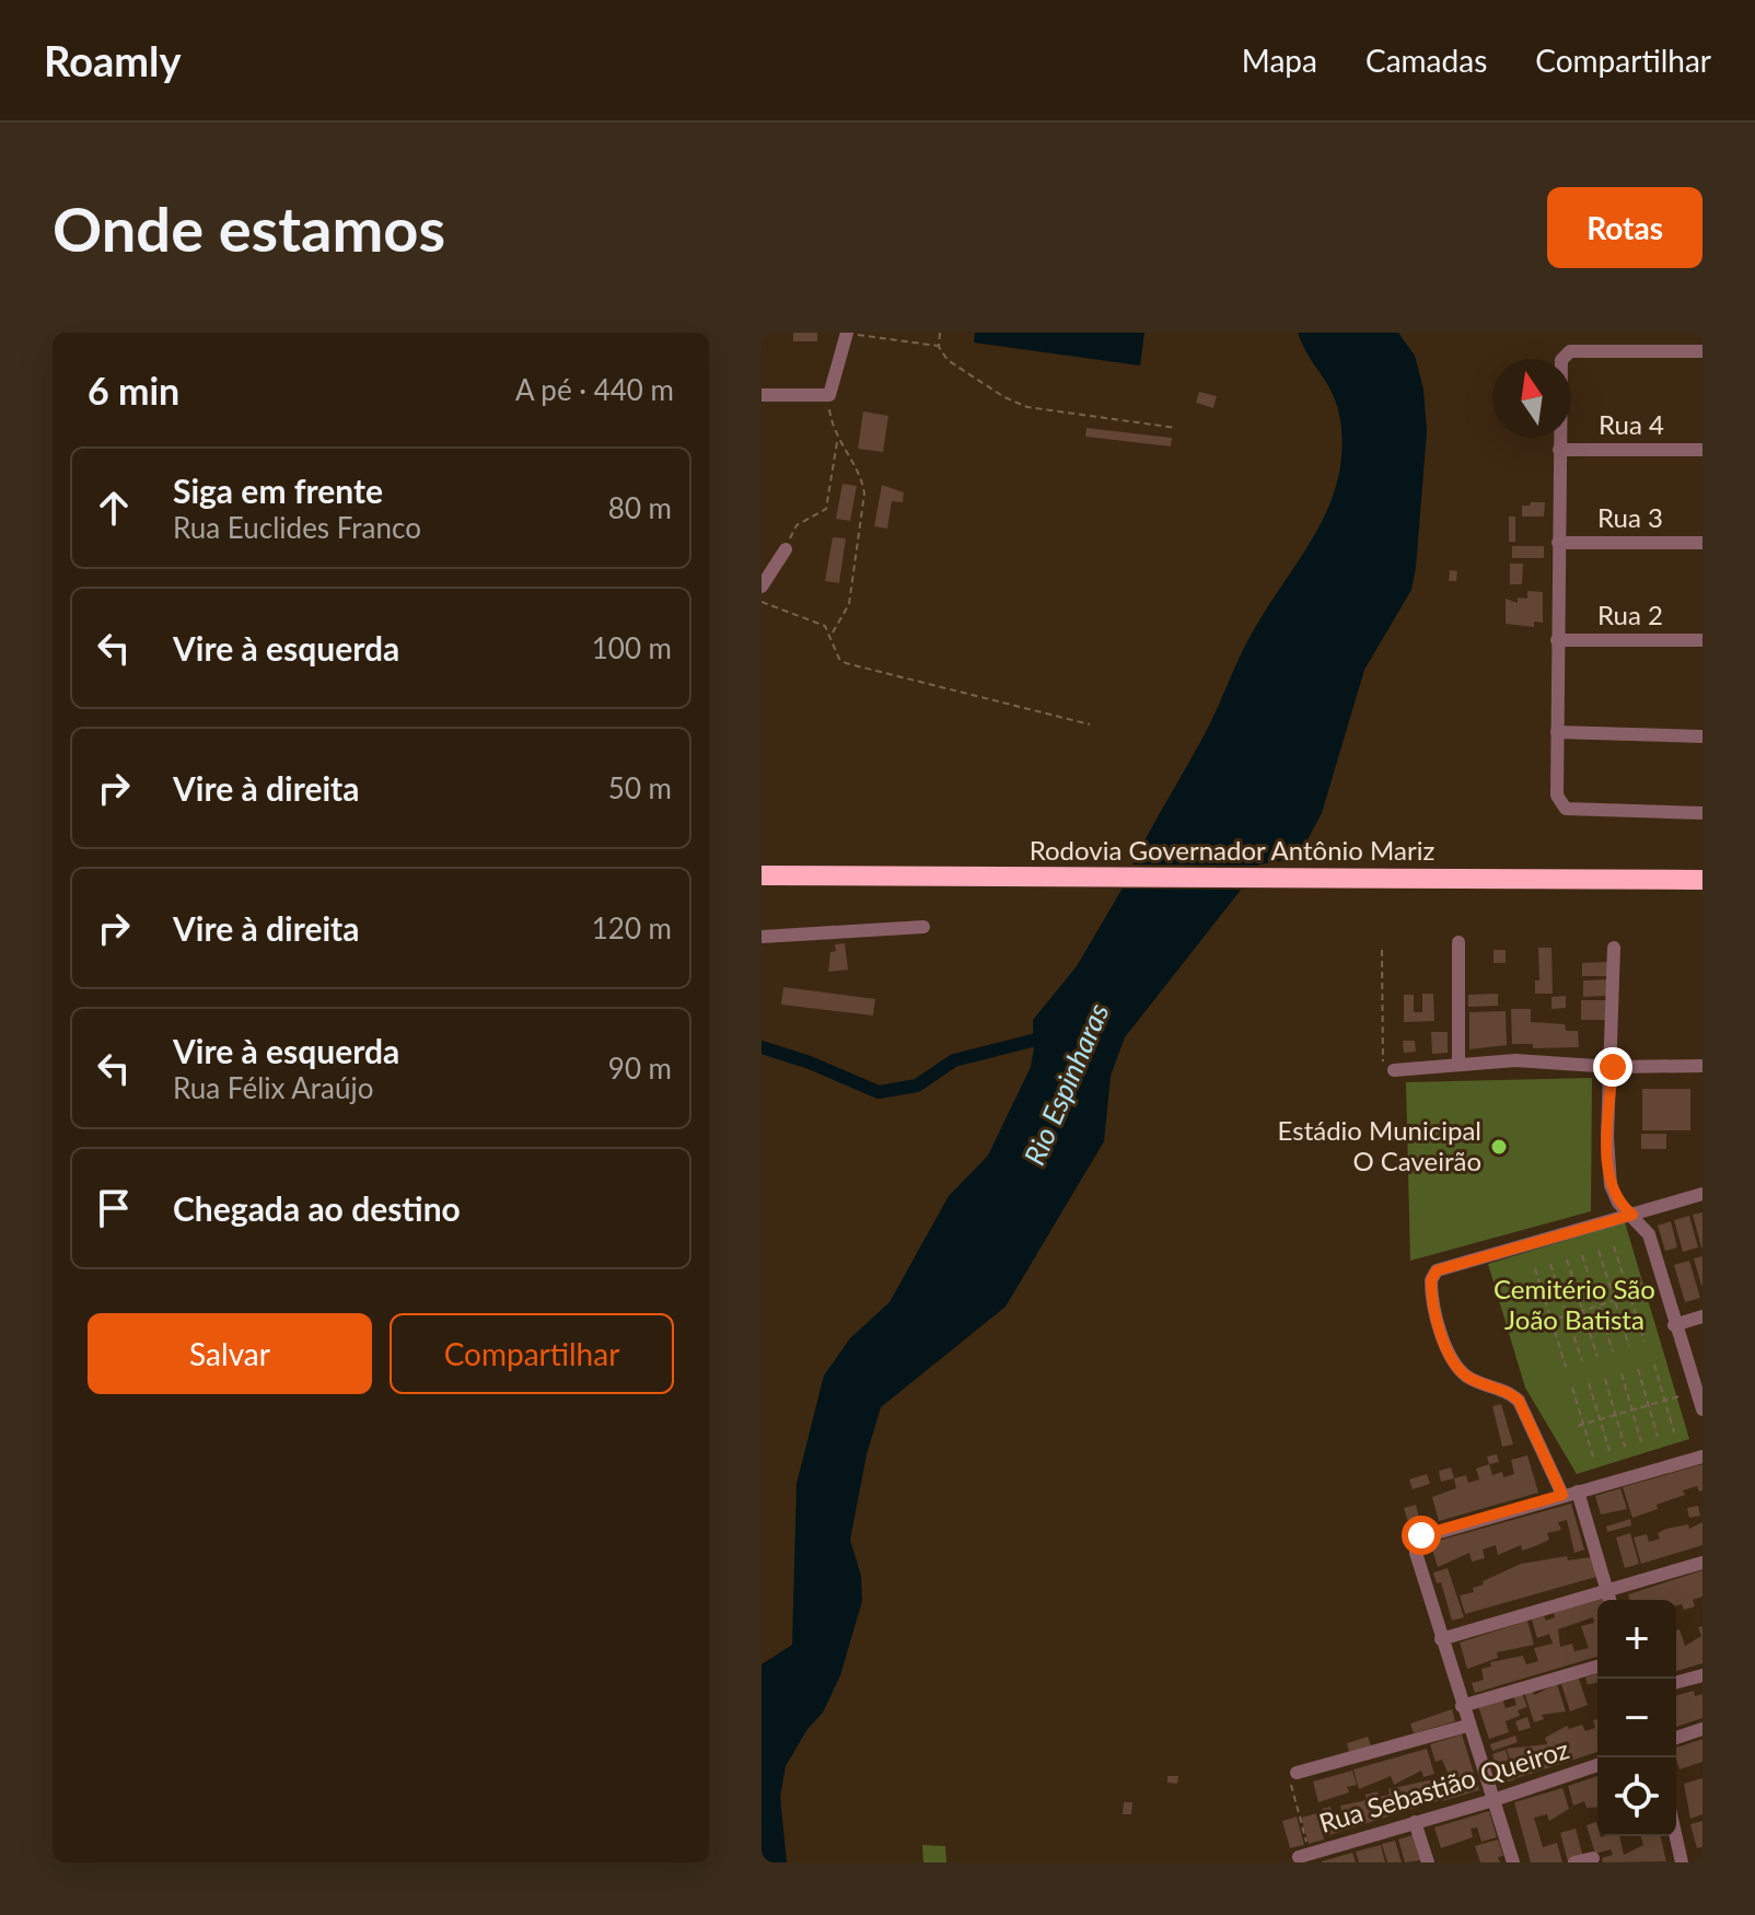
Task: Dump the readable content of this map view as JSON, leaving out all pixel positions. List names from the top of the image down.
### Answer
{
  "streets": {
    "highway": ["Rodovia Governador Antônio Mariz"],
    "street": [
      "Rua 4",
      "Rua 3",
      "Rua 2",
      "Rua Sebastião Queiroz"
    ]
  },
  "water": ["Rio Espinharas"],
  "parks": ["Cemitério São João Batista"],
  "places": ["Estádio Municipal O Caveirão"],
  "north": "top",
  "page": {
    "header": "Roamly",
    "nav": ["Mapa", "Camadas", "Compartilhar"],
    "buttons": [
      "Rotas",
      ["Salvar", "Compartilhar"]
    ],
    "title": "Onde estamos",
    "heading": ["6 min", "A pé · 440 m"],
    "list": [
      ["Siga em frente", "Rua Euclides Franco", "80 m"],
      ["Vire à esquerda", "100 m"],
      ["Vire à direita", "50 m"],
      ["Vire à direita", "120 m"],
      ["Vire à esquerda", "Rua Félix Araújo", "90 m"],
      "Chegada ao destino"
    ],
    "map_buttons": ["+", "−"]
  }
}
